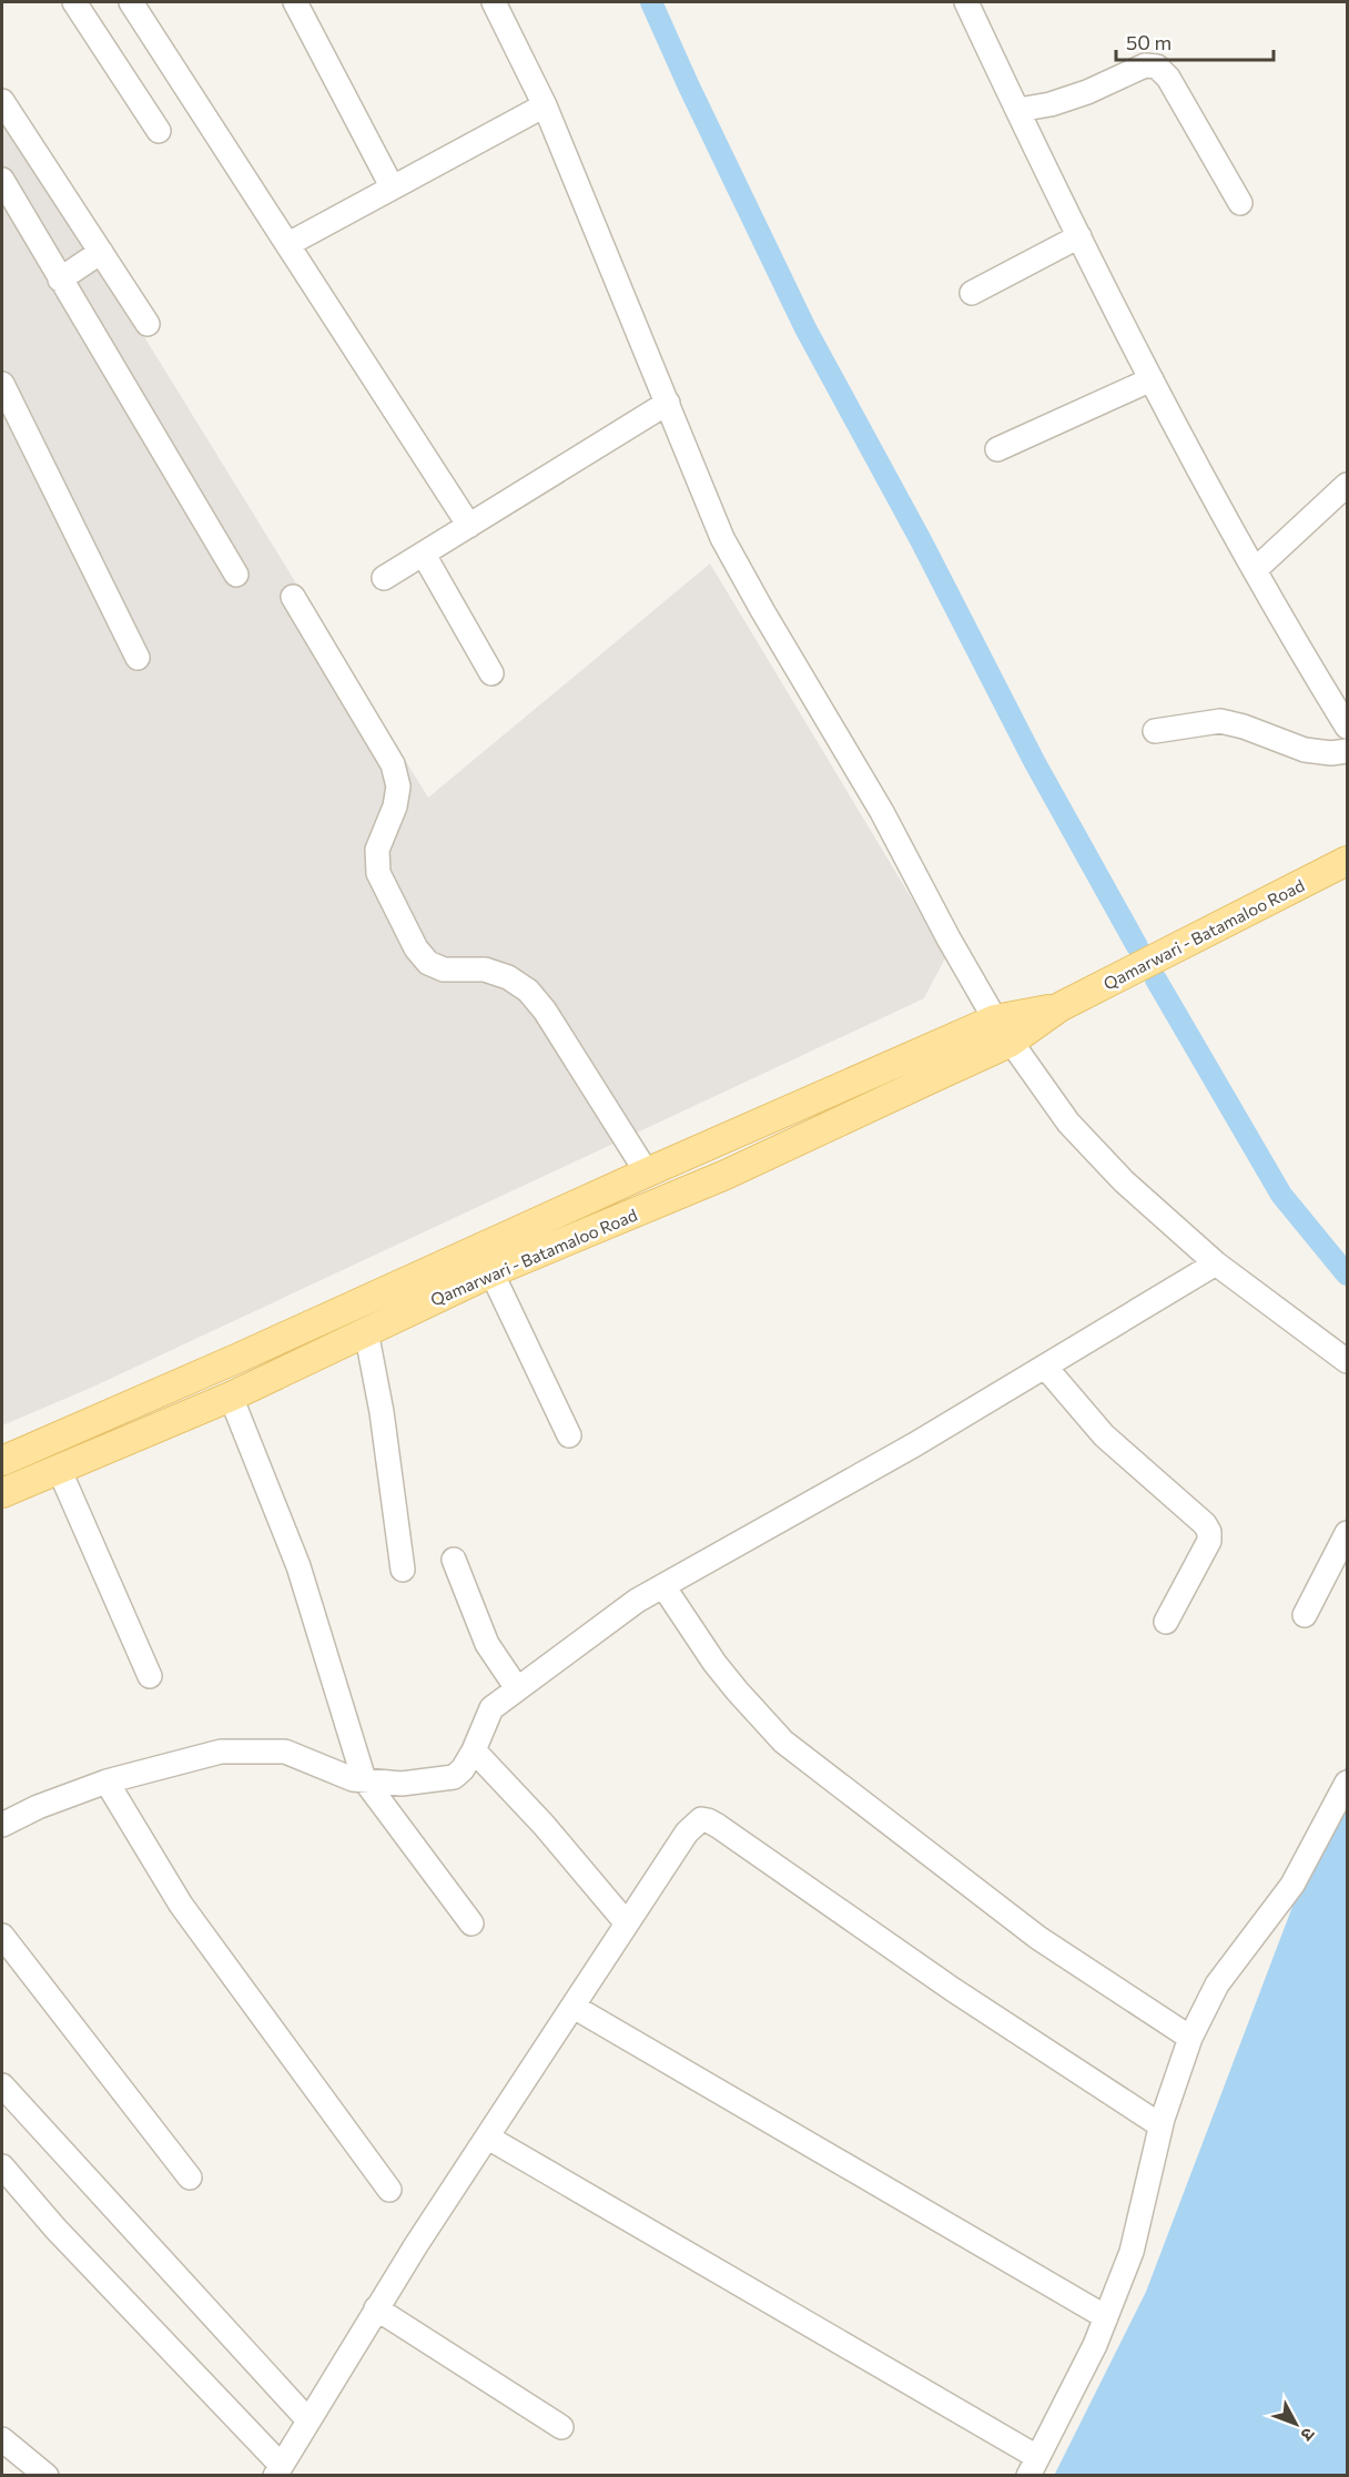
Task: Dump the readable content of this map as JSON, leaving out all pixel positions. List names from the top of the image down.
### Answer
{
  "streets": {
    "main road": ["Qamarwari - Batamaloo Road"]
  },
  "scale_bar": "50 m",
  "north": "bottom right"
}
